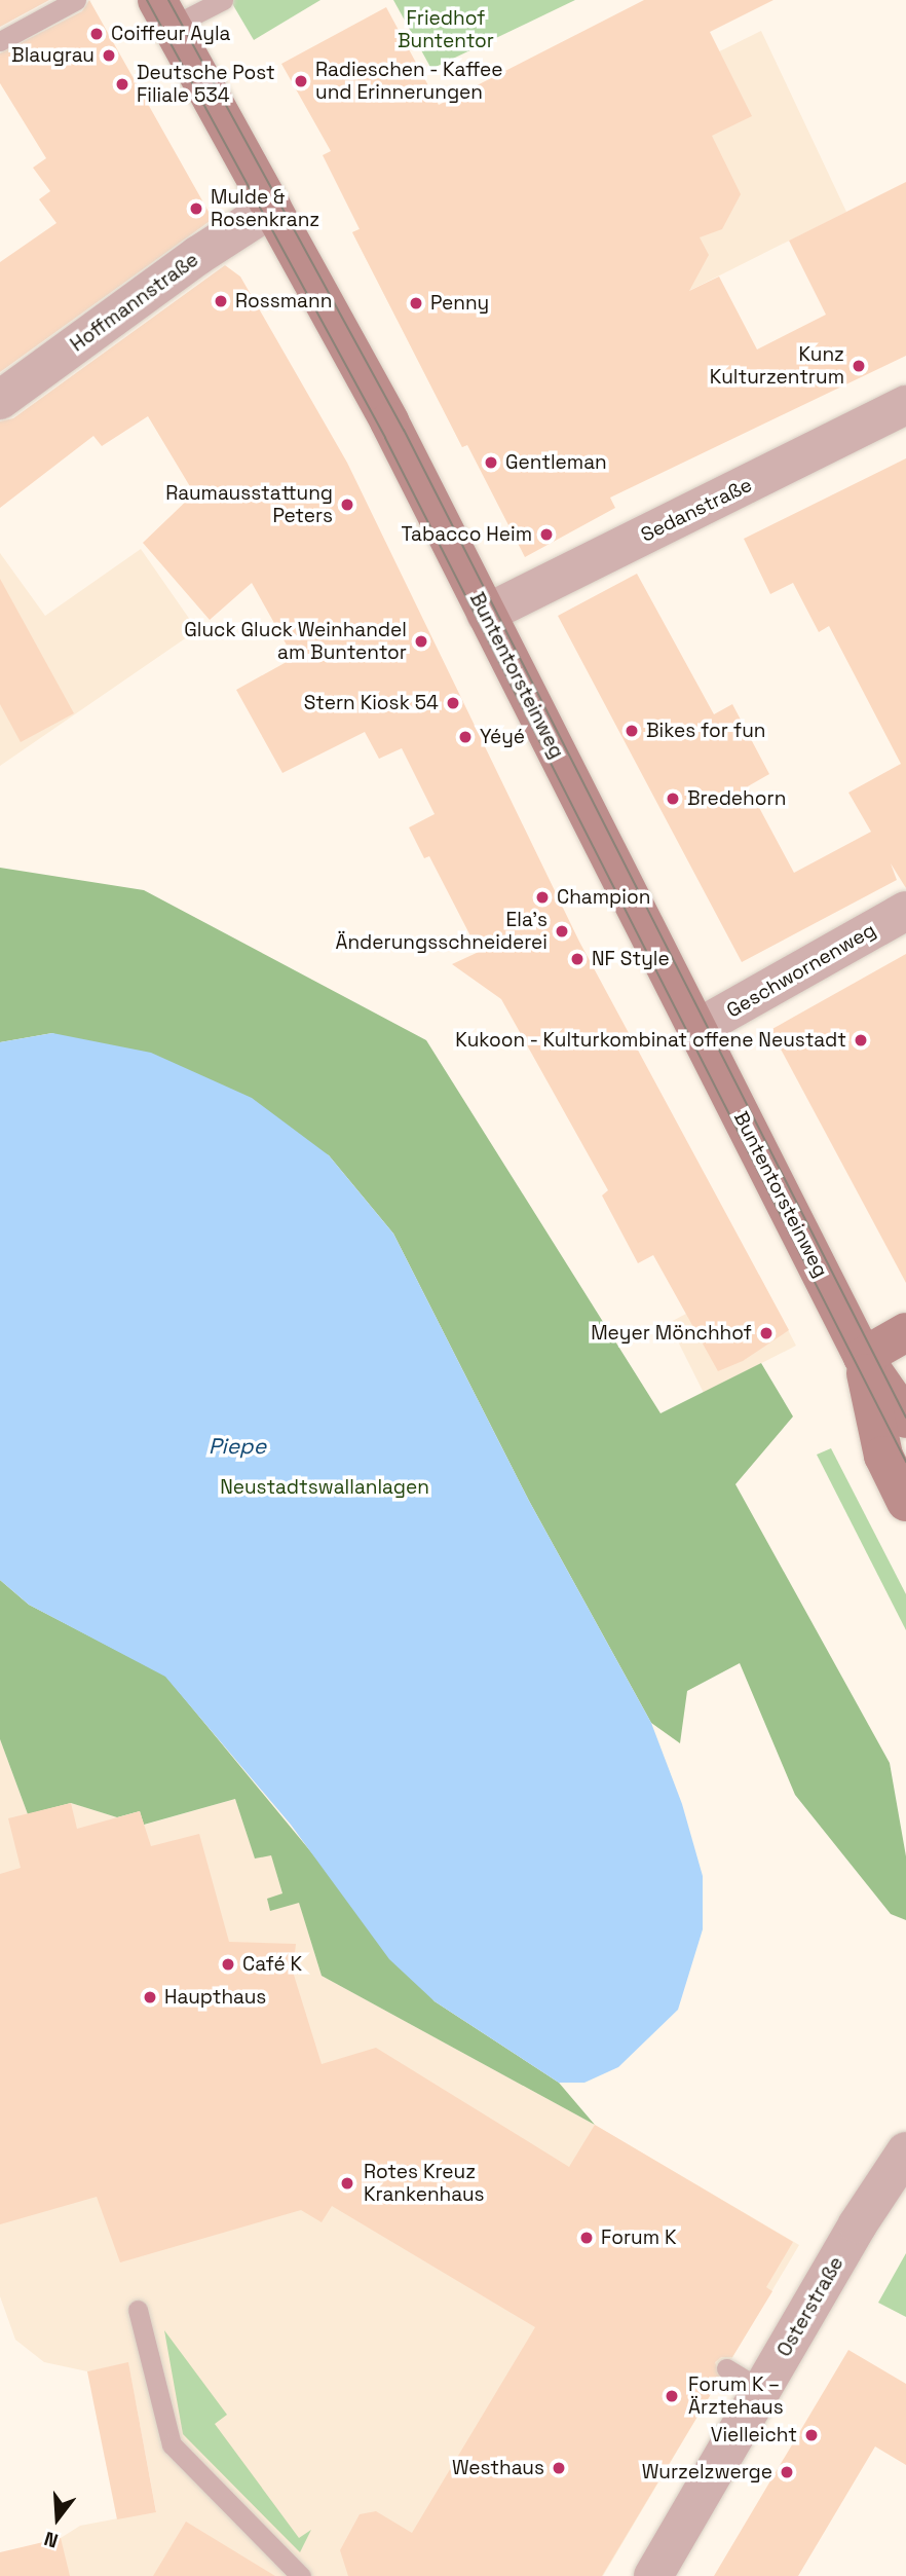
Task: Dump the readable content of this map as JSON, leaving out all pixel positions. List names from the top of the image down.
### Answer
{
  "streets": {
    "street": [
      "Hoffmannstraße",
      "Sedanstraße",
      "Buntentorsteinweg",
      "Geschwornenweg",
      "Osterstraße"
    ]
  },
  "crossings": [
    ["Hoffmannstraße", "Buntentorsteinweg"],
    ["Sedanstraße", "Buntentorsteinweg"],
    ["Buntentorsteinweg", "Geschwornenweg"]
  ],
  "water": ["Piepe"],
  "parks": ["Friedhof Buntentor", "Neustadtswallanlagen"],
  "places": [
    "Coiffeur Ayla",
    "Blaugrau",
    "Radieschen - Kaffee und Erinnerungen",
    "Deutsche Post Filiale 534",
    "Mulde & Rosenkranz",
    "Rossmann",
    "Penny",
    "Kunz Kulturzentrum",
    "Gentleman",
    "Raumausstattung Peters",
    "Tabacco Heim",
    "Gluck Gluck Weinhandel am Buntentor",
    "Stern Kiosk 54",
    "Bikes for fun",
    "Yéyé",
    "Bredehorn",
    "Champion",
    "Ela's Änderungsschneiderei",
    "NF Style",
    "Kukoon - Kulturkombinat offene Neustadt",
    "Meyer Mönchhof",
    "Café K",
    "Haupthaus",
    "Rotes Kreuz Krankenhaus",
    "Forum K",
    "Forum K – Ärztehaus",
    "Vielleicht",
    "Westhaus",
    "Wurzelzwerge"
  ],
  "north": "bottom"
}
